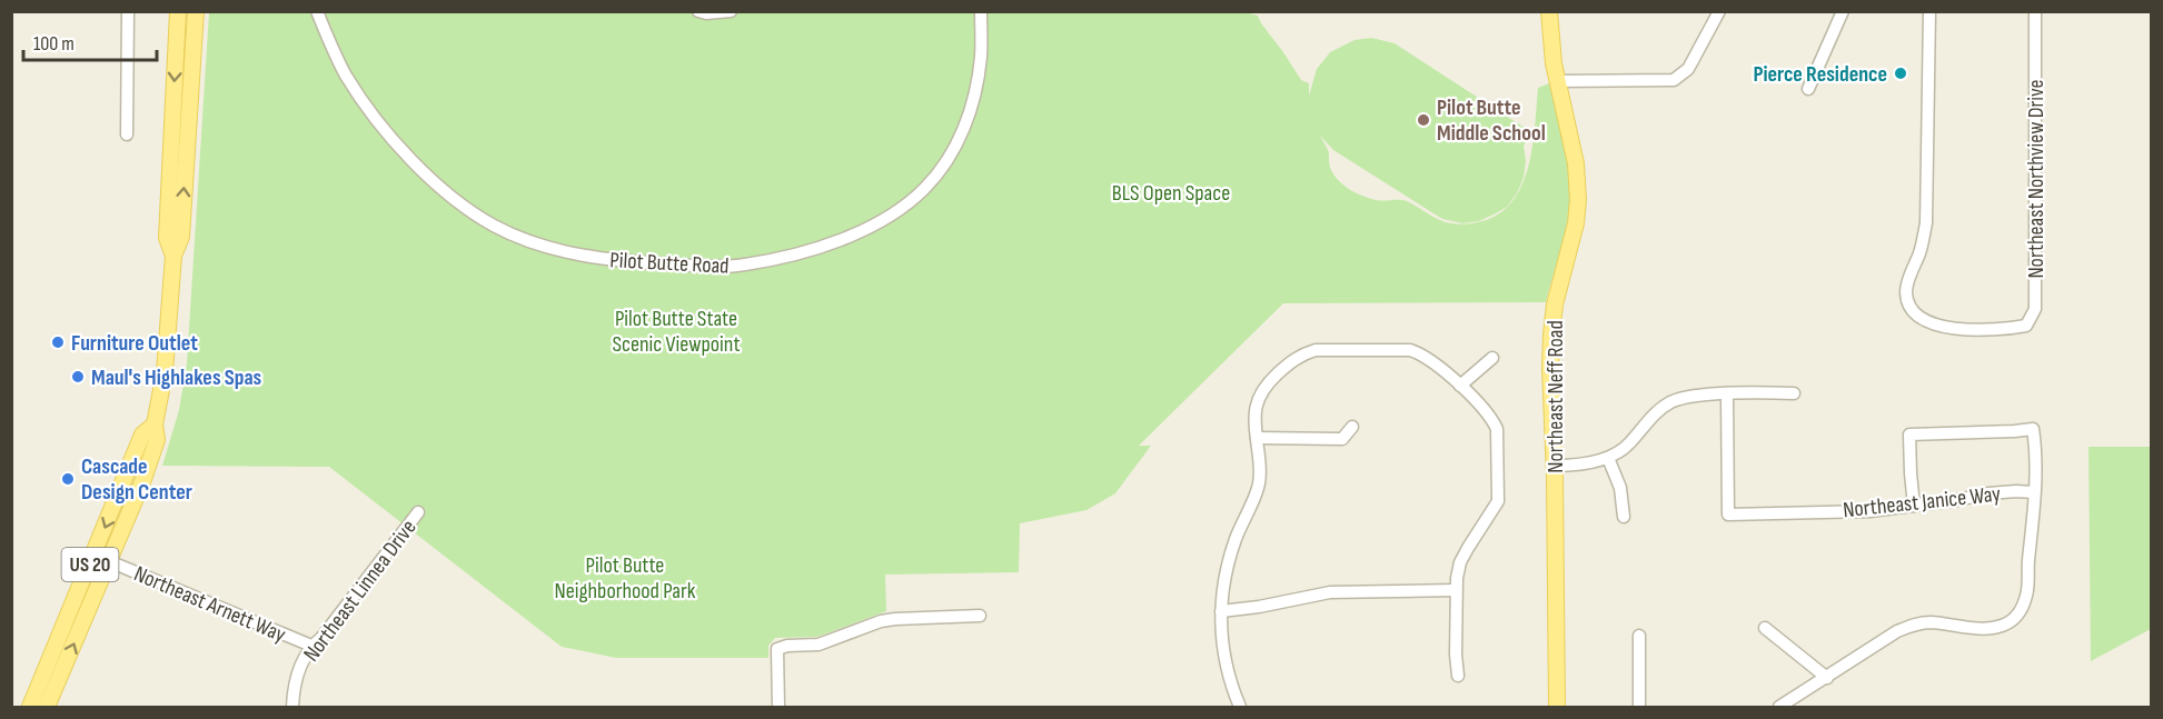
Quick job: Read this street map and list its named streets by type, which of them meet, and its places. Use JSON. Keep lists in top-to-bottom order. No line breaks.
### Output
{"streets":{"main road":["Northeast Neff Road","US 20"],"street":["Northeast Northview Drive","Pilot Butte Road","Northeast Janice Way","Northeast Linnea Drive","Northeast Arnett Way"]},"crossings":[["US 20","Northeast Arnett Way"],["Northeast Linnea Drive","Northeast Arnett Way"]],"parks":["BLS Open Space","Pilot Butte State Scenic Viewpoint","Pilot Butte Neighborhood Park"],"places":["Pierce Residence","Pilot Butte Middle School","Furniture Outlet","Maul's Highlakes Spas","Cascade Design Center"],"scale_bar":"100 m"}
